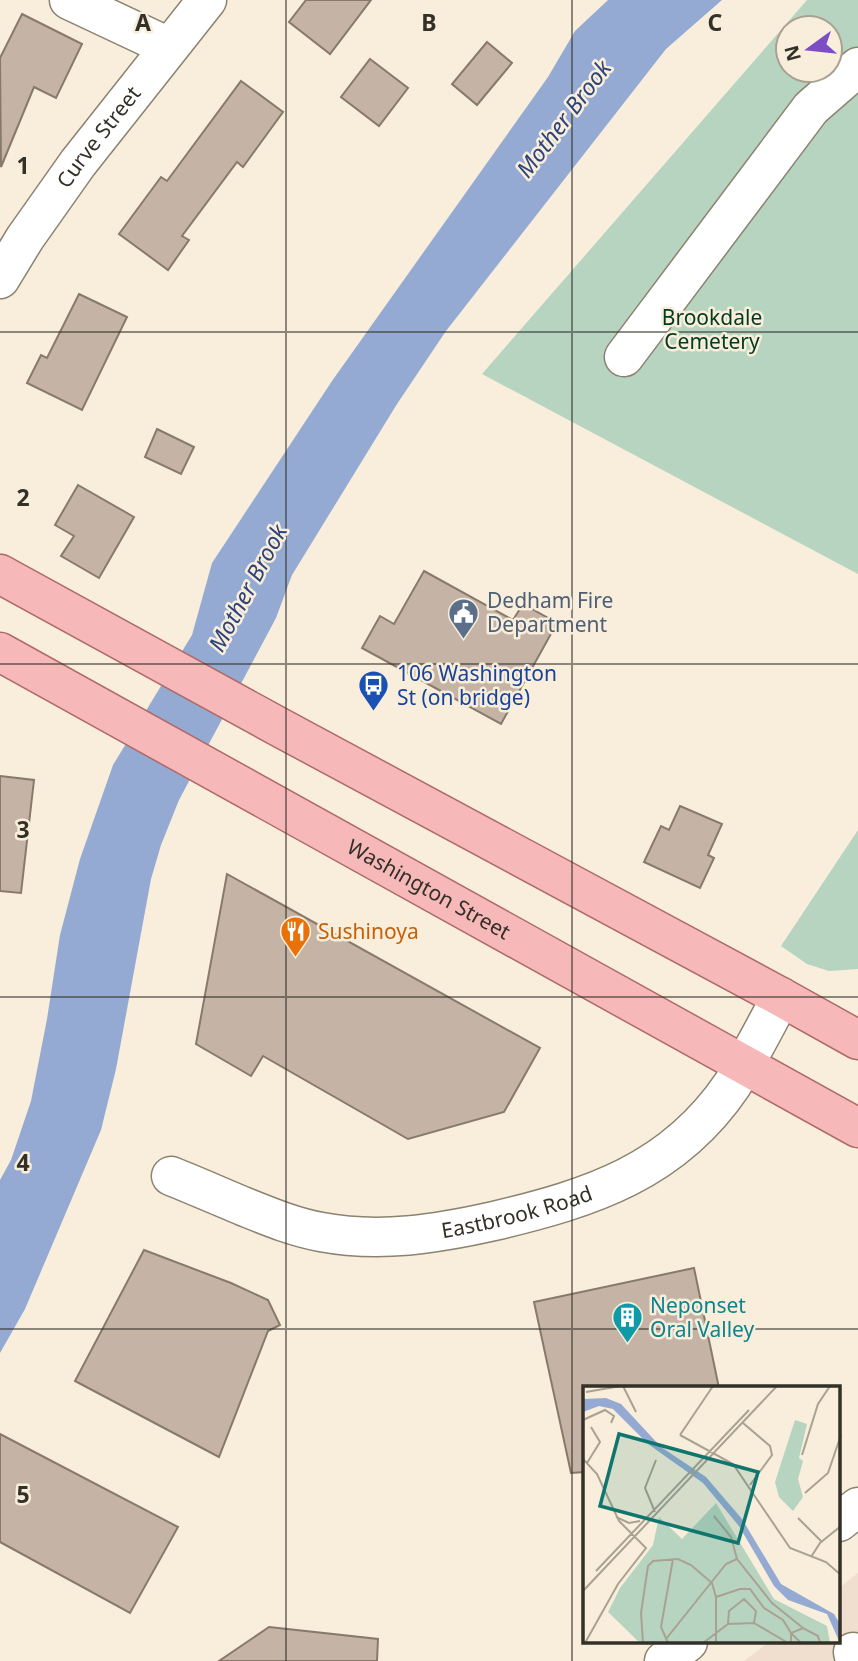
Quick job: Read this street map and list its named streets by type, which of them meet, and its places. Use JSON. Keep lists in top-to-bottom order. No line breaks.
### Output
{"streets":{"main road":["Washington Street"],"street":["Curve Street","Eastbrook Road"]},"crossings":[["Washington Street","Eastbrook Road"]],"water":["Mother Brook"],"parks":["Brookdale Cemetery"],"places":{"public building":["Dedham Fire Department"],"bus stop":["106 Washington St (on bridge)"],"restaurant":["Sushinoya"],"building":["Neponset Oral Valley"]},"north":"left","grid":{"columns":["A","B","C"],"rows":["1","2","3","4","5"]}}
